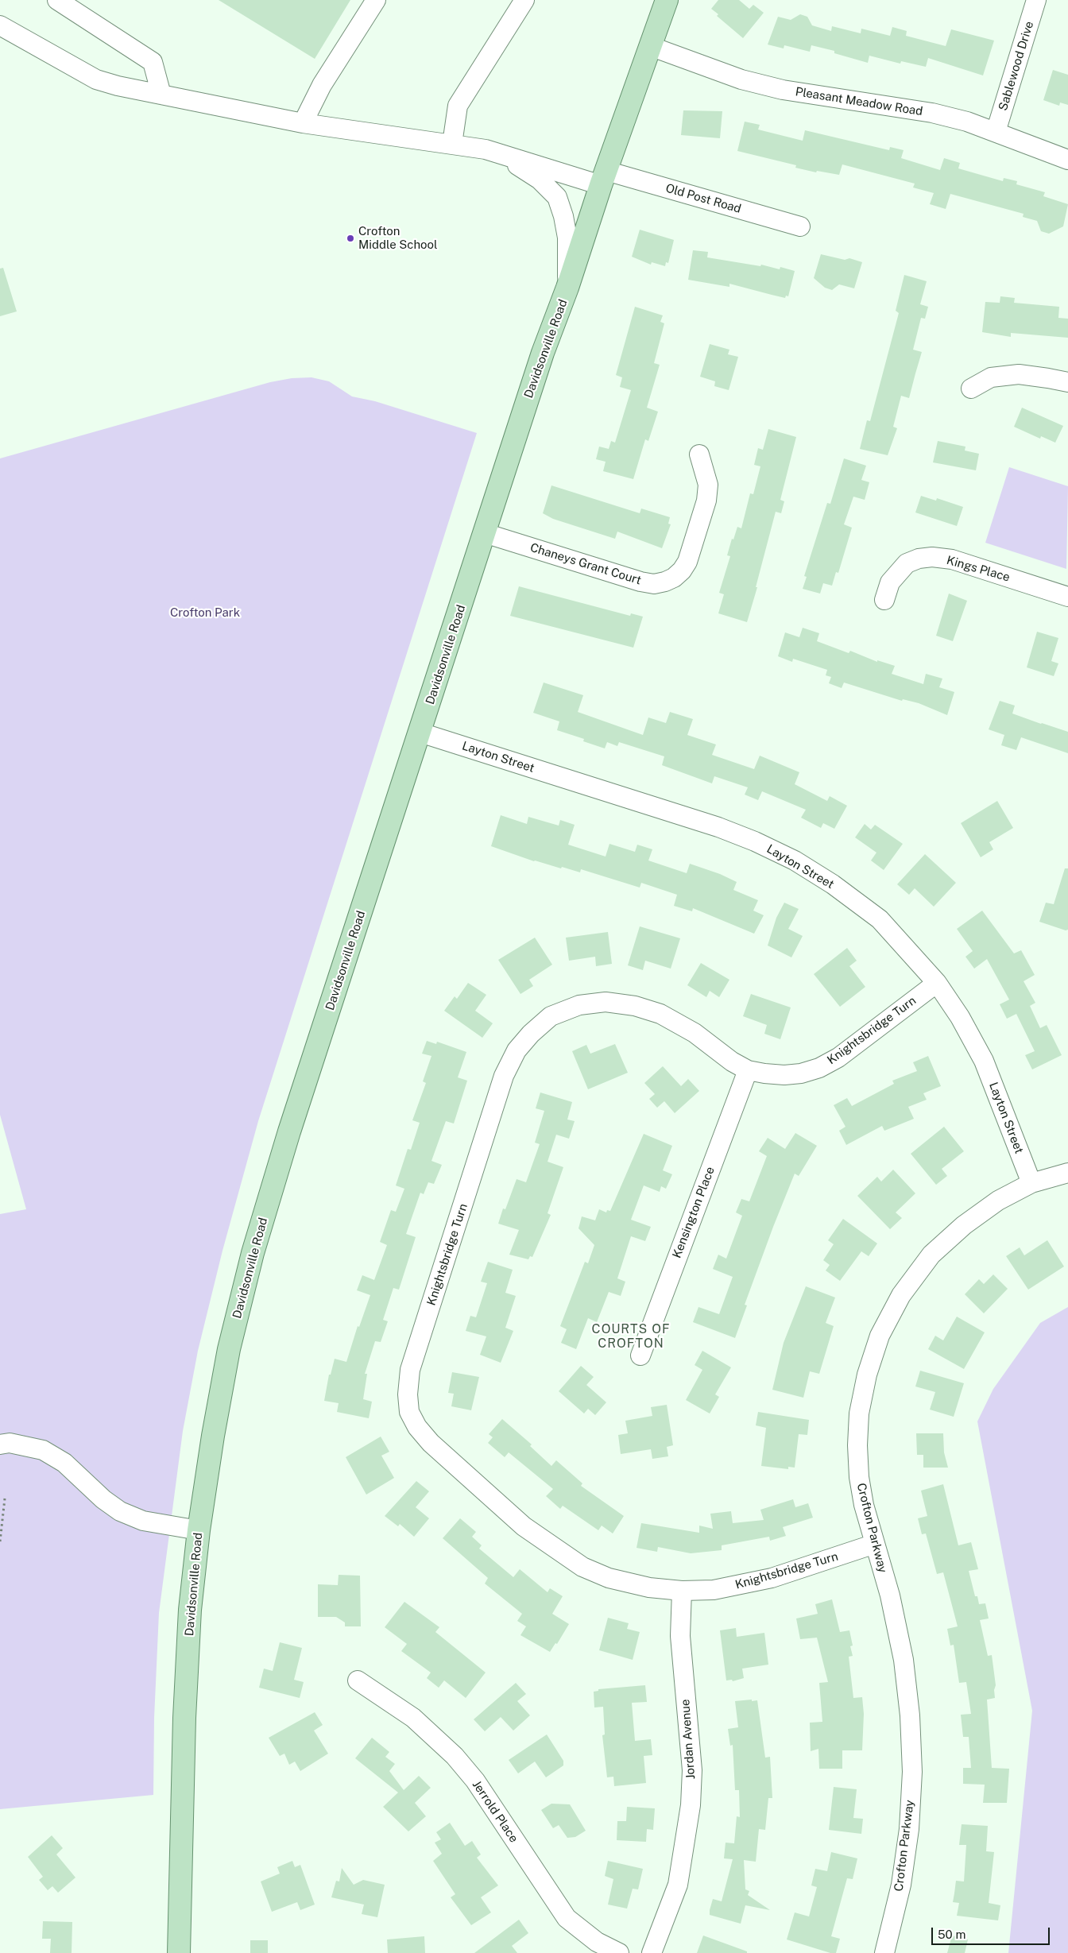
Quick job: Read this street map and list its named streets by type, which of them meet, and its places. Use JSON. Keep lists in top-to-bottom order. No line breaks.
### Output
{"streets":{"main road":["Davidsonville Road"],"street":["Sablewood Drive","Pleasant Meadow Road","Old Post Road","Chaneys Grant Court","Kings Place","Layton Street","Knightsbridge Turn","Kensington Place","Crofton Parkway","Jordan Avenue","Jerrold Place"]},"crossings":[["Sablewood Drive","Pleasant Meadow Road"],["Pleasant Meadow Road","Davidsonville Road"],["Old Post Road","Davidsonville Road"],["Davidsonville Road","Chaneys Grant Court"],["Davidsonville Road","Layton Street"],["Layton Street","Knightsbridge Turn"],["Layton Street","Crofton Parkway"],["Knightsbridge Turn","Kensington Place"],["Knightsbridge Turn","Crofton Parkway"],["Knightsbridge Turn","Jordan Avenue"]],"districts":["COURTS OF CROFTON"],"parks":["Crofton Park"],"places":["Crofton Middle School"],"scale_bar":"50 m"}
